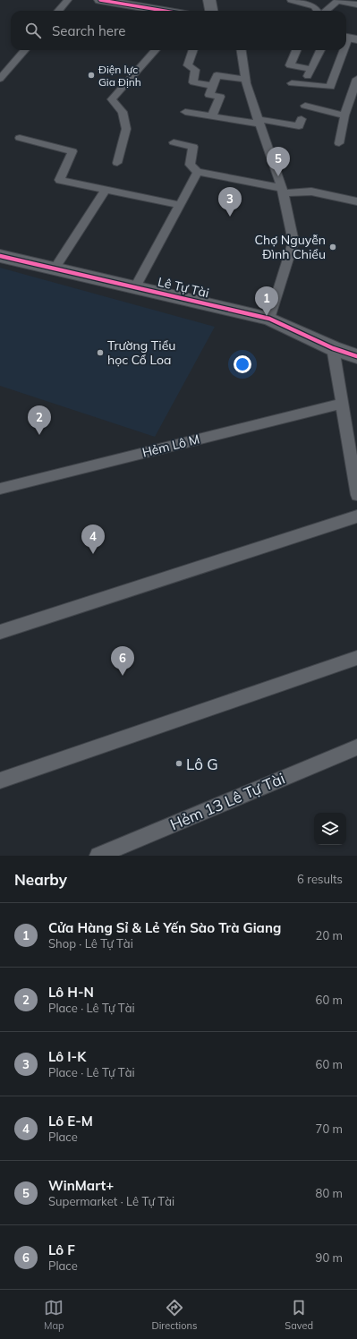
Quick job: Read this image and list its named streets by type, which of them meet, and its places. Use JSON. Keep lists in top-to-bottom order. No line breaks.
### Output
{"streets":{"street":["Lê Tự Tài"],"lane":["Hẻm Lô M","Hẻm 13 Lê Tự Tài"]},"places":["Điện lực Gia Định","Chợ Nguyễn Đình Chiểu","Trường Tiểu học Cổ Loa","Lô G"],"page":{"search":"Search here","pins":["5","3","1","2","4","6"],"heading":["Nearby","6 results"],"list":[{"mark":"1","name":"Cửa Hàng Sỉ & Lẻ Yến Sào Trà Giang","note":"Shop · Lê Tự Tài","value":"20 m"},{"mark":"2","name":"Lô H-N","note":"Place · Lê Tự Tài","value":"60 m"},{"mark":"3","name":"Lô I-K","note":"Place · Lê Tự Tài","value":"60 m"},{"mark":"4","name":"Lô E-M","note":"Place","value":"70 m"},{"mark":"5","name":"WinMart+","note":"Supermarket · Lê Tự Tài","value":"80 m"},{"mark":"6","name":"Lô F","note":"Place","value":"90 m"}],"nav":["Map","Directions","Saved"]}}
